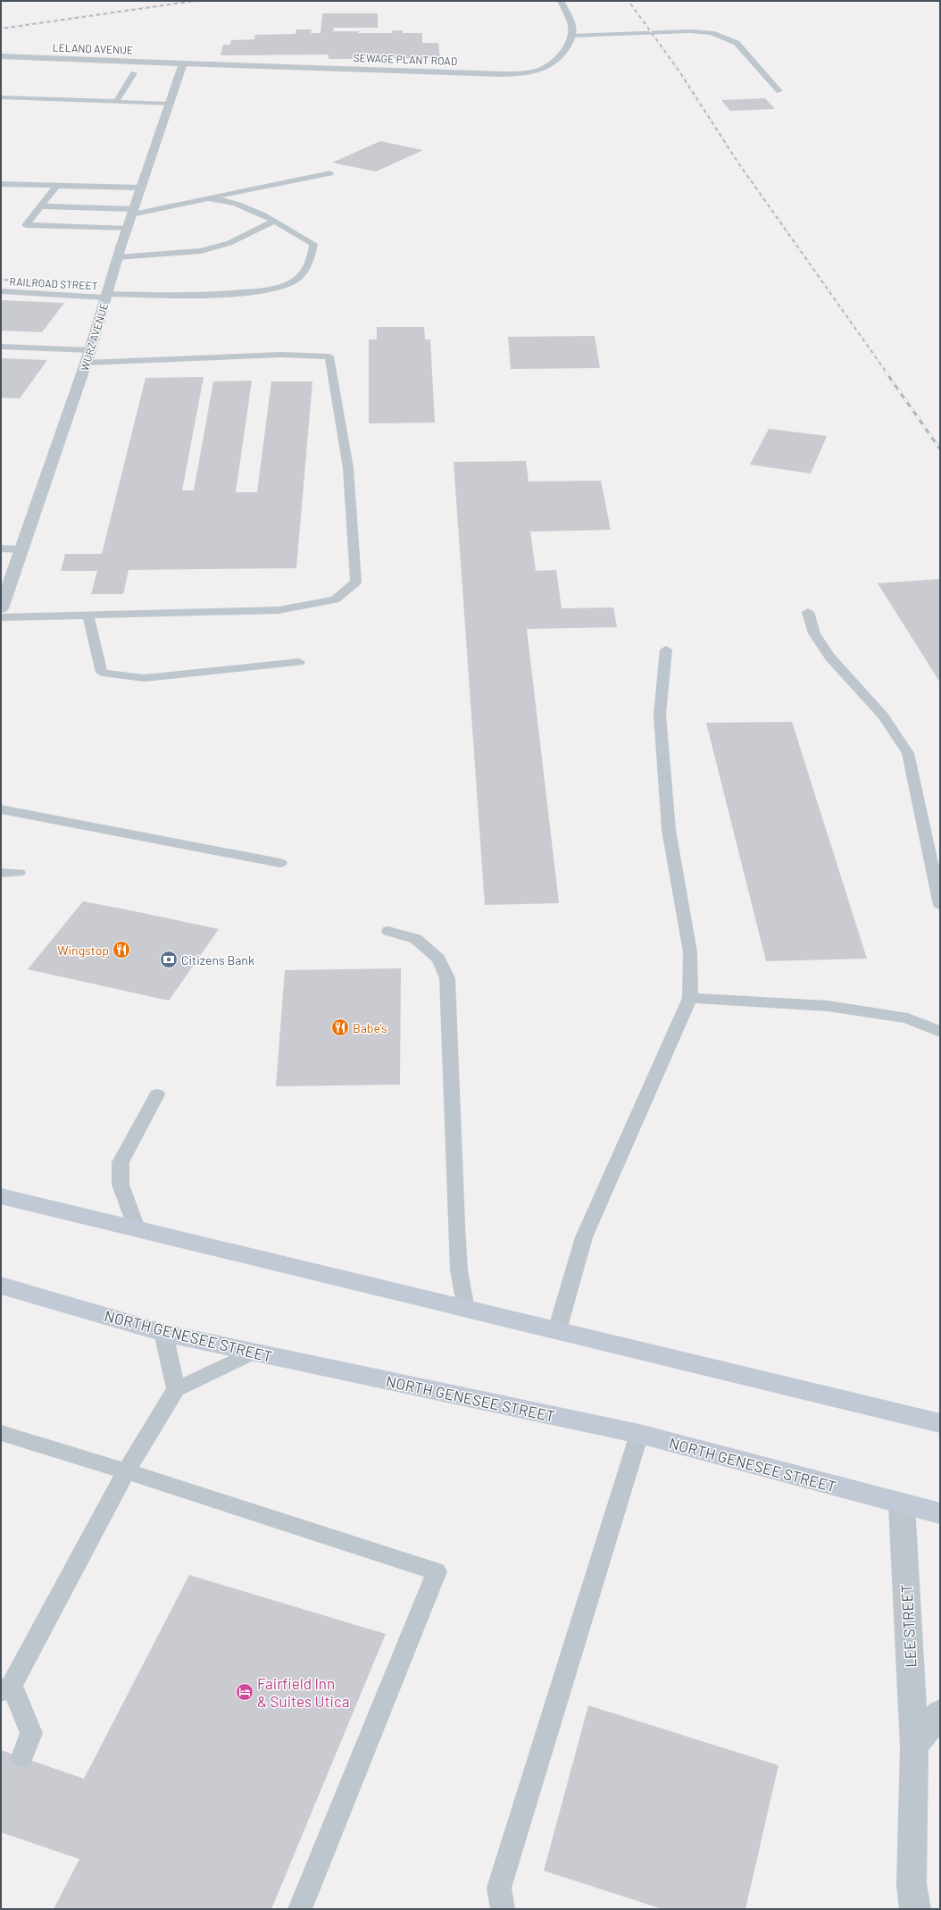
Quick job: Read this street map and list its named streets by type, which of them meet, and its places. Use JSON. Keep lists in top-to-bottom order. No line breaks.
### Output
{"streets":{"main road":["NORTH GENESEE STREET"],"street":["LELAND AVENUE","SEWAGE PLANT ROAD","WURZ AVENUE","LEE STREET"],"lane":["RAILROAD STREET"]},"crossings":[["LELAND AVENUE","SEWAGE PLANT ROAD"],["LELAND AVENUE","WURZ AVENUE"],["SEWAGE PLANT ROAD","WURZ AVENUE"],["RAILROAD STREET","WURZ AVENUE"],["NORTH GENESEE STREET","LEE STREET"]],"places":{"restaurant":["Wingstop","Babe's"],"bank":["Citizens Bank"],"hotel":["Fairfield Inn & Suites Utica"]}}
